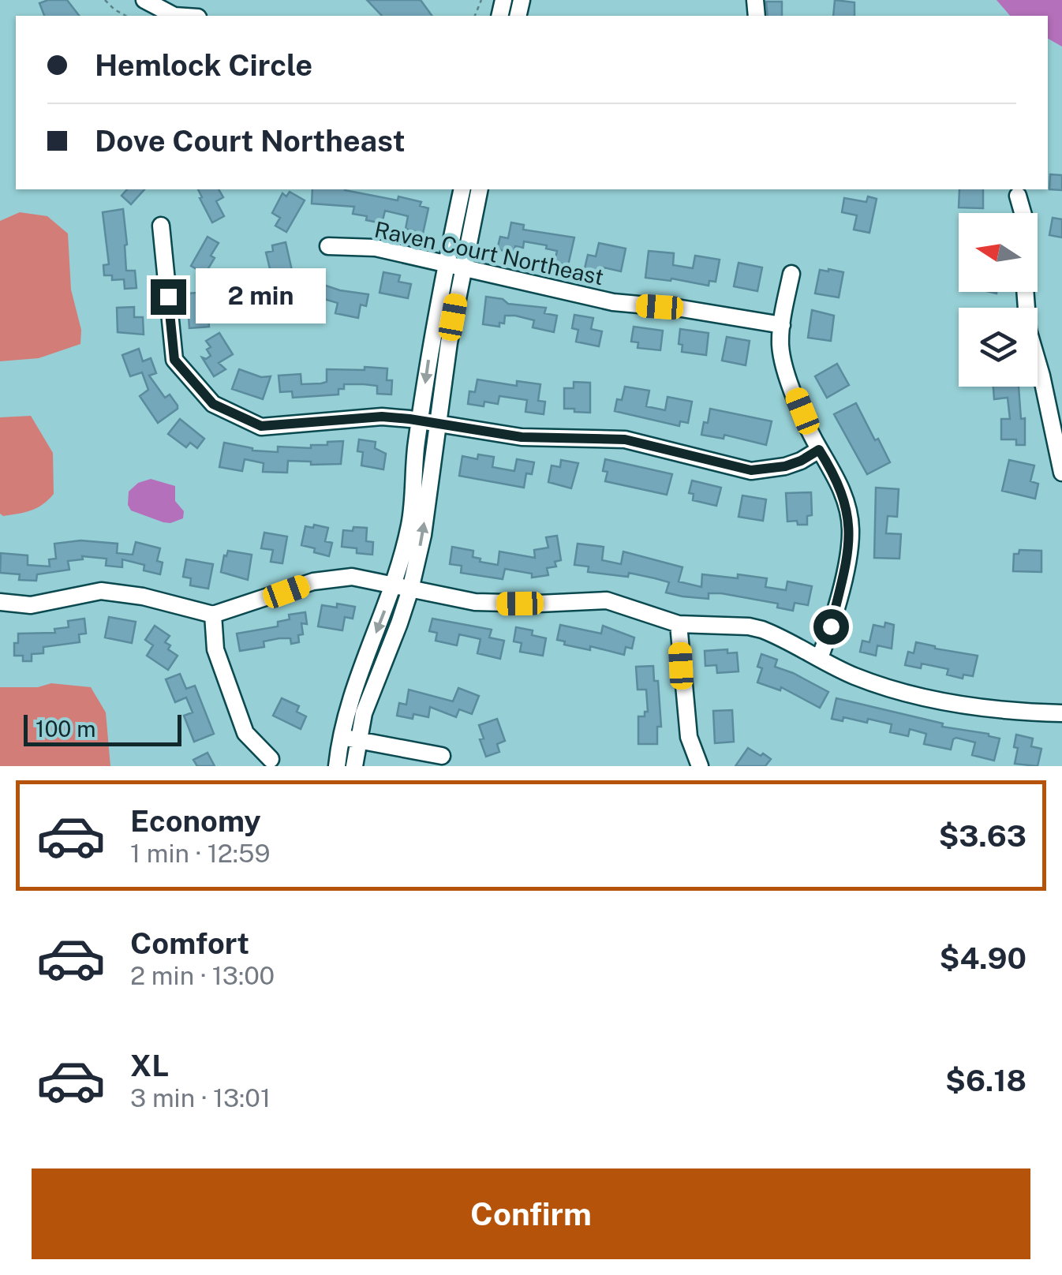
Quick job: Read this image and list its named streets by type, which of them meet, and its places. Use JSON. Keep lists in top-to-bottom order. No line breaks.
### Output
{"streets":{"street":["Raven Court Northeast"]},"scale_bar":"100 m","north":"left","page":{"banner":["Hemlock Circle","Dove Court Northeast"],"bubble":"2 min","scale":"100 m","list":[{"name":"Economy","note":"1 min · 12:59","value":"$3.63"},{"name":"Comfort","note":"2 min · 13:00","value":"$4.90"},{"name":"XL","note":"3 min · 13:01","value":"$6.18"}],"buttons":"Confirm"}}
